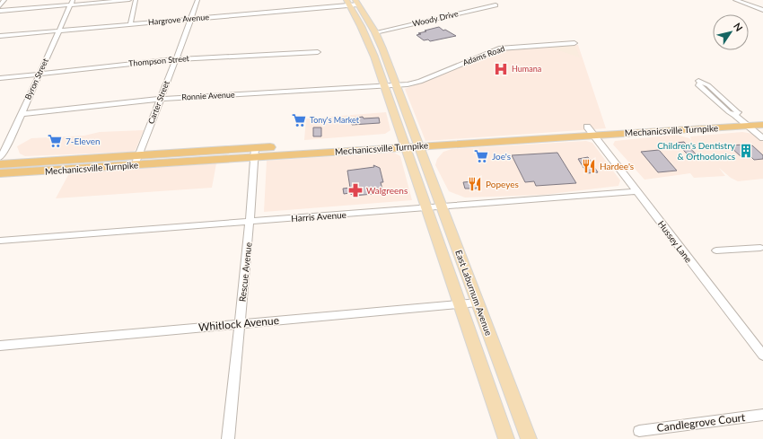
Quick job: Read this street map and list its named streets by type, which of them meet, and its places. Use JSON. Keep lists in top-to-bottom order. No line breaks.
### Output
{"streets":{"highway":["Mechanicsville Turnpike"],"main road":["East Laburnum Avenue"],"street":["Woody Drive","Hargrove Avenue","Adams Road","Thompson Street","Byron Street","Ronnie Avenue","Carter Street","Harris Avenue","Hussey Lane","Rescue Avenue","Whitlock Avenue","Candlegrove Court"]},"crossings":[["Woody Drive","East Laburnum Avenue"],["Hargrove Avenue","Byron Street"],["Hargrove Avenue","Carter Street"],["Hargrove Avenue","East Laburnum Avenue"],["Adams Road","Ronnie Avenue"],["Adams Road","East Laburnum Avenue"],["Thompson Street","Byron Street"],["Thompson Street","Carter Street"],["Byron Street","Ronnie Avenue"],["Ronnie Avenue","Carter Street"],["Ronnie Avenue","East Laburnum Avenue"],["Carter Street","Mechanicsville Turnpike"],["Mechanicsville Turnpike","Hussey Lane"],["Mechanicsville Turnpike","Rescue Avenue"],["Mechanicsville Turnpike","East Laburnum Avenue"],["Harris Avenue","Hussey Lane"],["Harris Avenue","Rescue Avenue"],["Harris Avenue","East Laburnum Avenue"],["Rescue Avenue","Whitlock Avenue"],["East Laburnum Avenue","Whitlock Avenue"]],"places":{"hospital":["Humana"],"supermarket":["Tony's Market","7-Eleven","Joe's"],"building":["Children's Dentistry & Orthodonics"],"restaurant":["Hardee's","Popeyes"],"pharmacy":["Walgreens"]},"north":"top right"}
